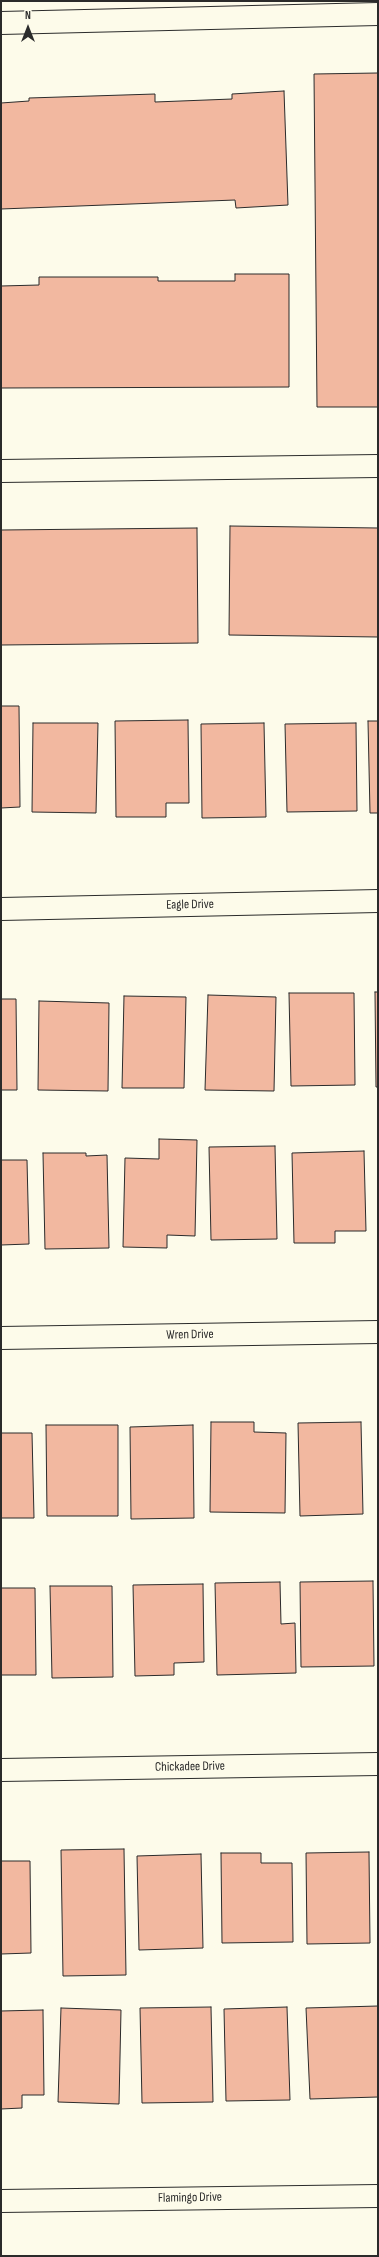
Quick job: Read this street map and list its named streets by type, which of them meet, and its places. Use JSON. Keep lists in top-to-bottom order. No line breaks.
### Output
{"streets":{"street":["Eagle Drive","Wren Drive","Chickadee Drive","Flamingo Drive"]},"north":"top"}
